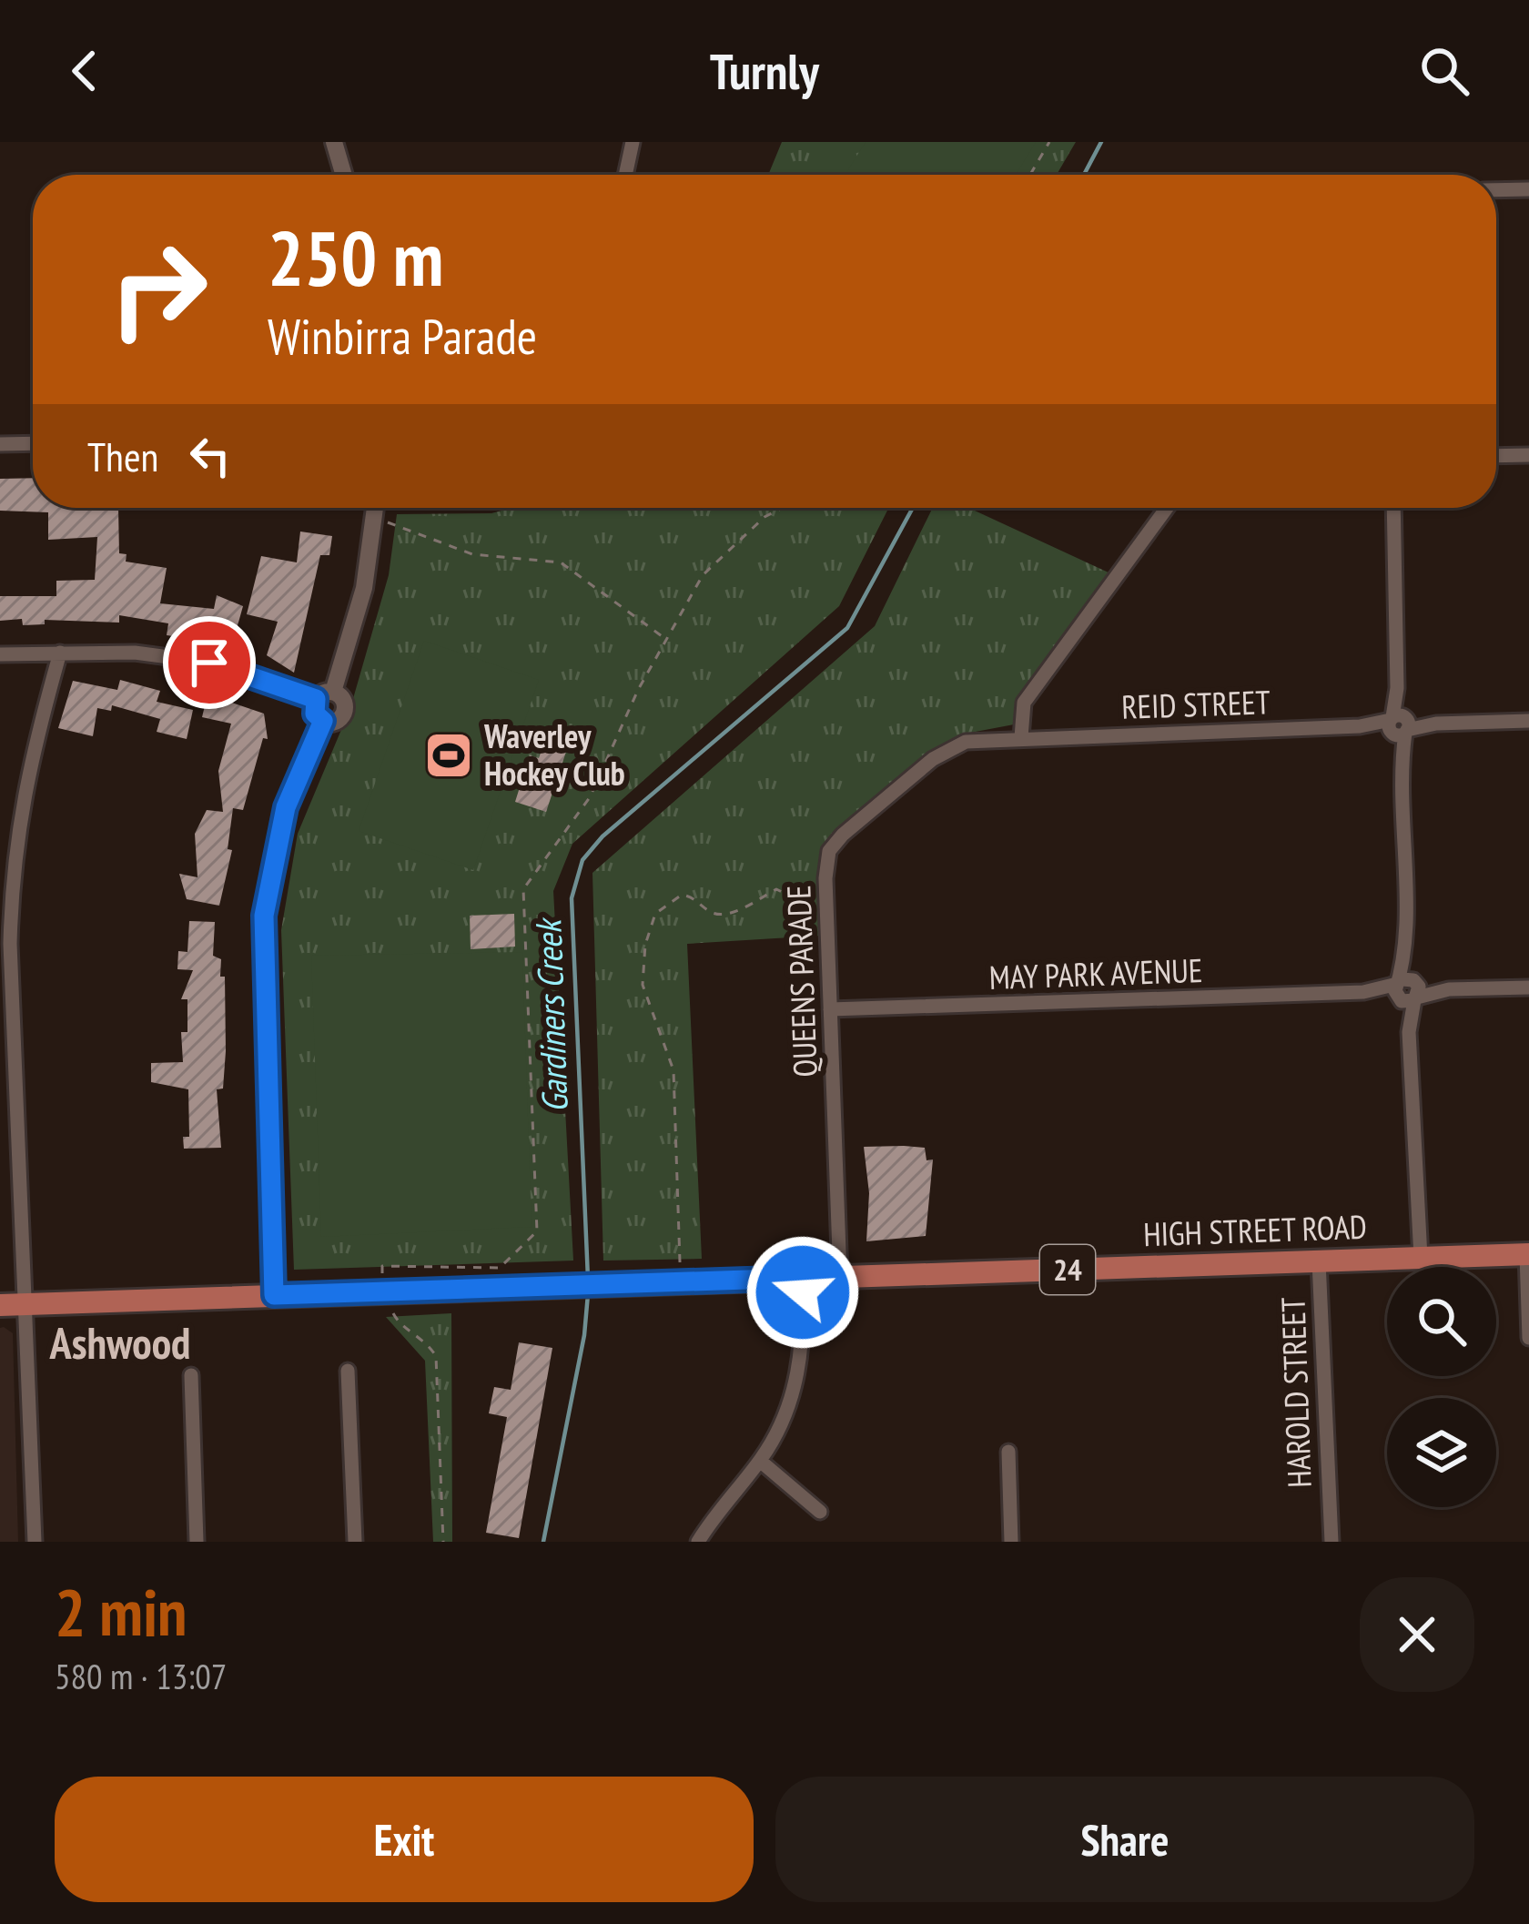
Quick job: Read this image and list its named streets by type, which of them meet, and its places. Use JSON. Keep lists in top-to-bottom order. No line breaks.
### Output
{"streets":{"main road":["HIGH STREET ROAD","24"],"street":["REID STREET","MAY PARK AVENUE","QUEENS PARADE","HAROLD STREET"]},"crossings":[["REID STREET","QUEENS PARADE"],["MAY PARK AVENUE","QUEENS PARADE"],["QUEENS PARADE","HIGH STREET ROAD"],["HIGH STREET ROAD","HAROLD STREET"]],"districts":["Ashwood"],"water":["Gardiners Creek"],"places":{"sports":["Waverley Hockey Club"]},"page":{"header":"Turnly","turn":["250 m","Winbirra Parade"],"then":"Then","heading":["2 min","580 m · 13:07"],"buttons":["Exit","Share"]}}
